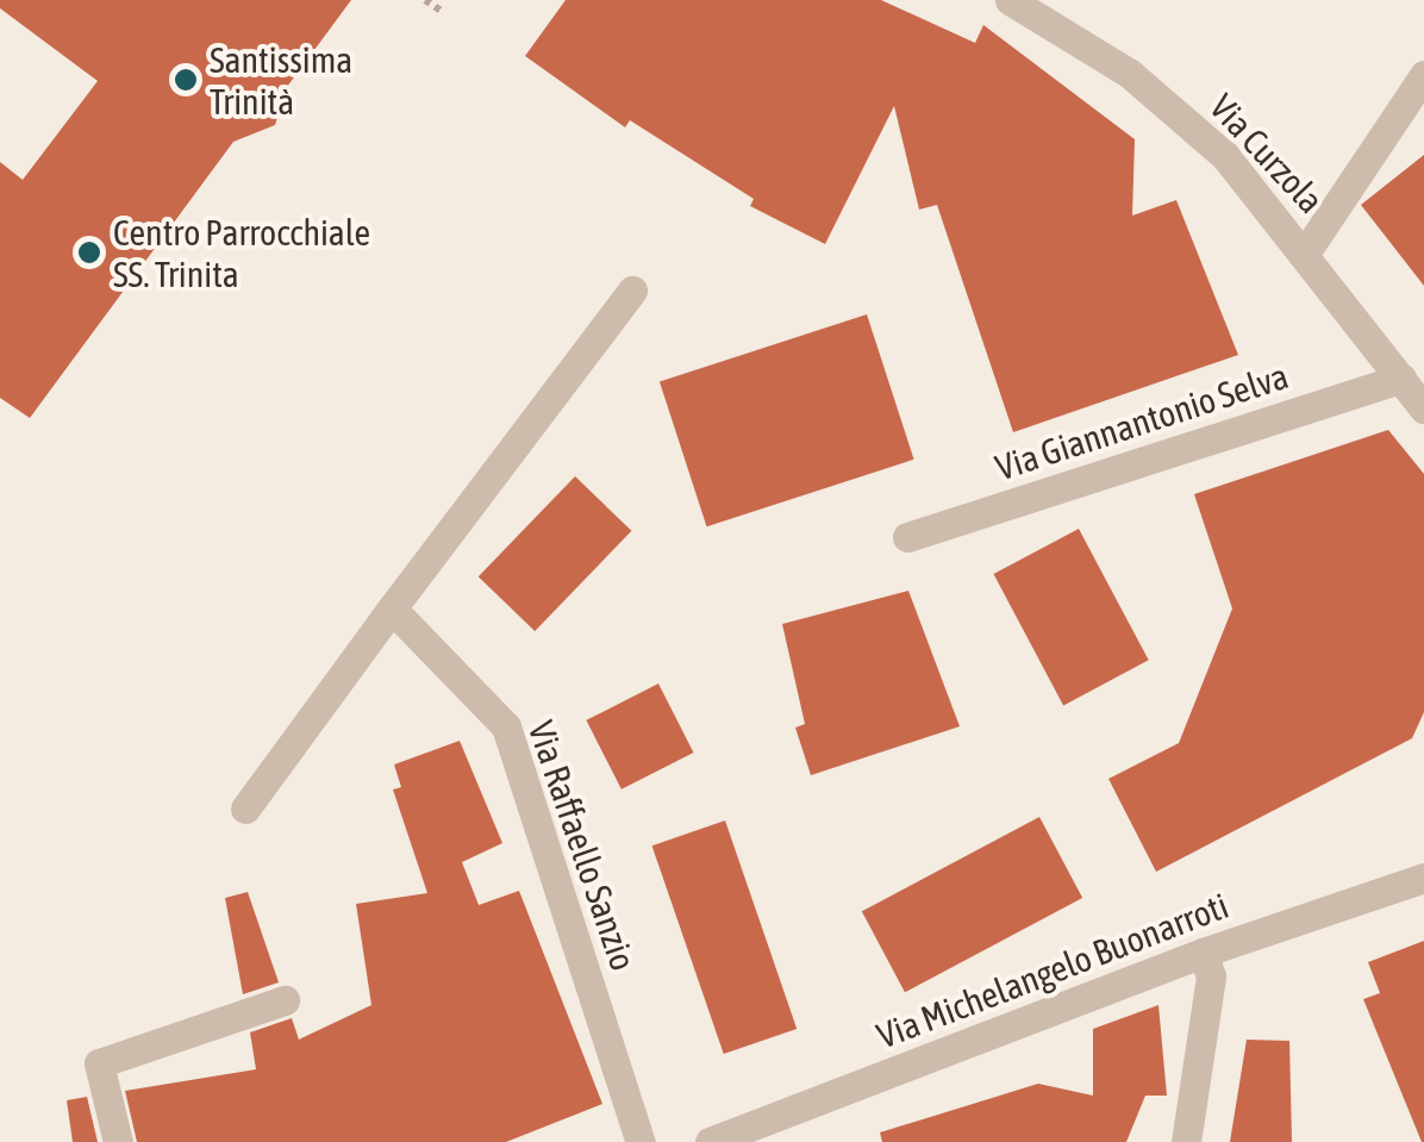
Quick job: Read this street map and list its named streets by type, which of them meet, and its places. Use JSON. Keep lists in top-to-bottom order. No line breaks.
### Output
{"streets":{"street":["Via Curzola","Via Giannantonio Selva","Via Raffaello Sanzio","Via Michelangelo Buonarroti"]},"crossings":[["Via Curzola","Via Giannantonio Selva"]],"places":["Santissima Trinità","Centro Parrocchiale SS. Trinita"]}
